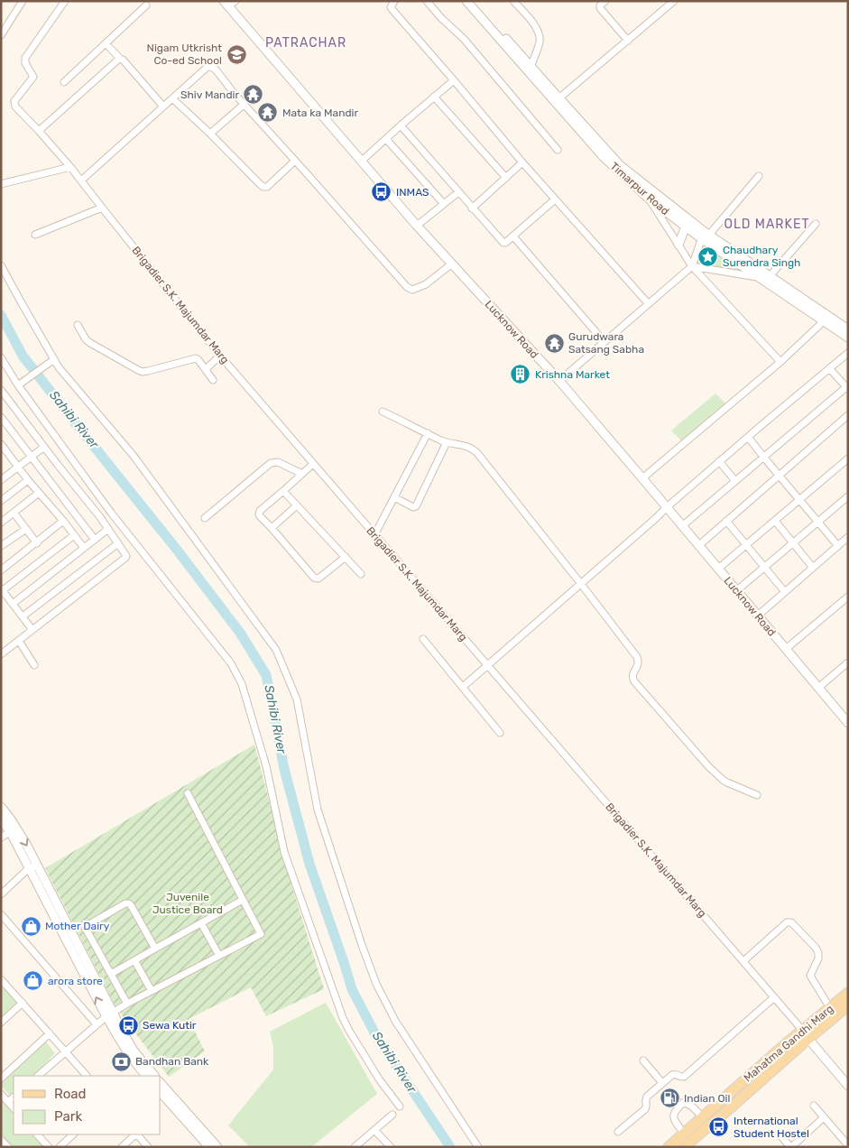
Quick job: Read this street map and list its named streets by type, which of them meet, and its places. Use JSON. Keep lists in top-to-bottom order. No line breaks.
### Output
{"streets":{"main road":["Mahatma Gandhi Marg"],"street":["Timarpur Road","Brigadier S.K. Majumdar Marg","Lucknow Road"]},"crossings":[["Brigadier S.K. Majumdar Marg","Mahatma Gandhi Marg"]],"districts":["PATRACHAR","OLD MARKET"],"water":["Sahibi River"],"parks":["Juvenile Justice Board"],"places":{"school or university":["Nigam Utkrisht Co-ed School"],"temple":["Shiv Mandir","Mata ka Mandir","Gurudwara Satsang Sabha"],"bus stop":["INMAS","Sewa Kutir","International Student Hostel"],"place":["Chaudhary Surendra Singh"],"building":["Krishna Market"],"shop":["Mother Dairy","arora store"],"bank":["Bandhan Bank"],"fuel station":["Indian Oil"]},"legend":["Road","Park"]}
